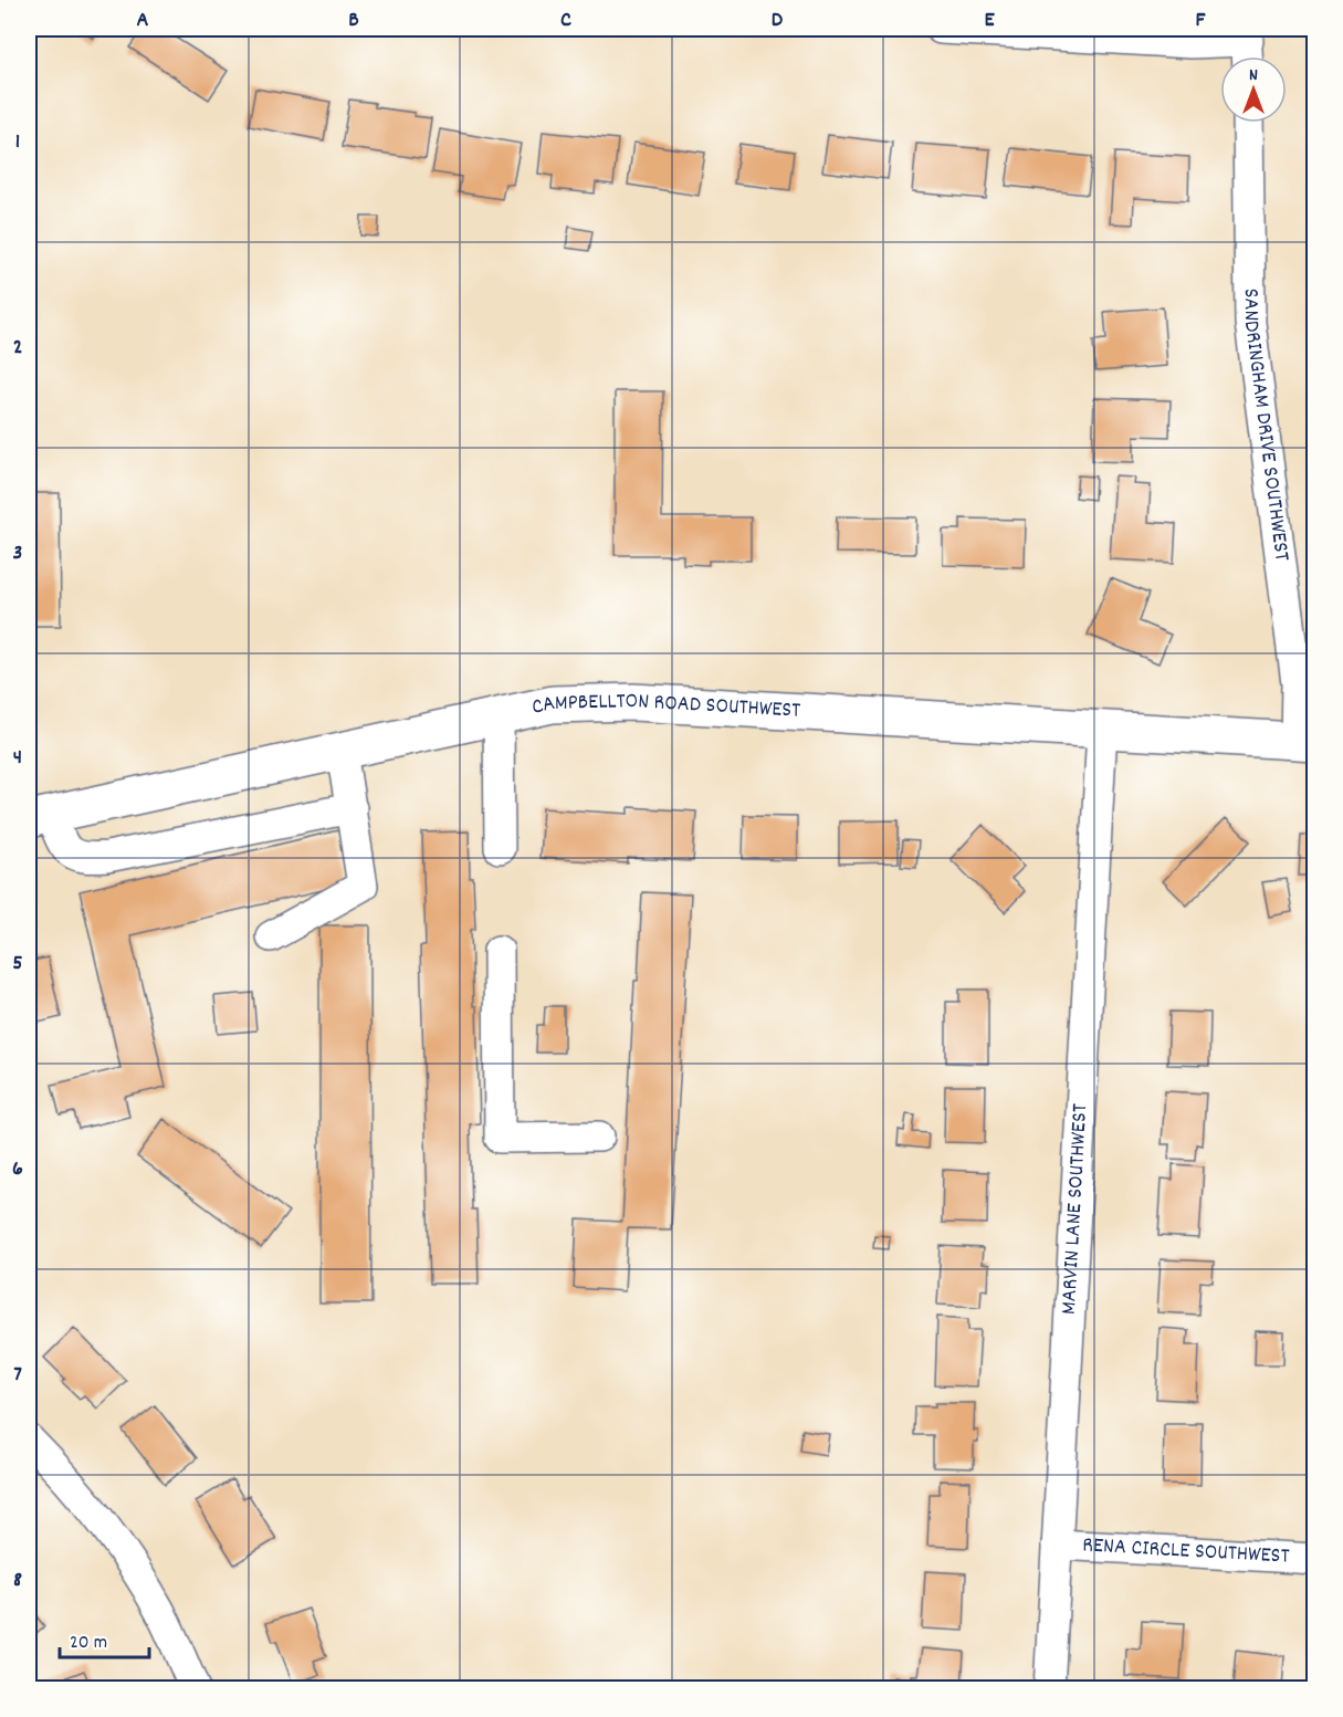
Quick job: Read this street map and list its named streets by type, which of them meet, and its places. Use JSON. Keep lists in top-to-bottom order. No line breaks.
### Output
{"streets":{"main road":["CAMPBELLTON ROAD SOUTHWEST"],"street":["SANDRINGHAM DRIVE SOUTHWEST","MARVIN LANE SOUTHWEST","RENA CIRCLE SOUTHWEST"]},"crossings":[["SANDRINGHAM DRIVE SOUTHWEST","CAMPBELLTON ROAD SOUTHWEST"],["CAMPBELLTON ROAD SOUTHWEST","MARVIN LANE SOUTHWEST"],["MARVIN LANE SOUTHWEST","RENA CIRCLE SOUTHWEST"]],"scale_bar":"20 m","north":"top","grid":{"columns":["A","B","C","D","E","F"],"rows":["1","2","3","4","5","6","7","8"]}}
